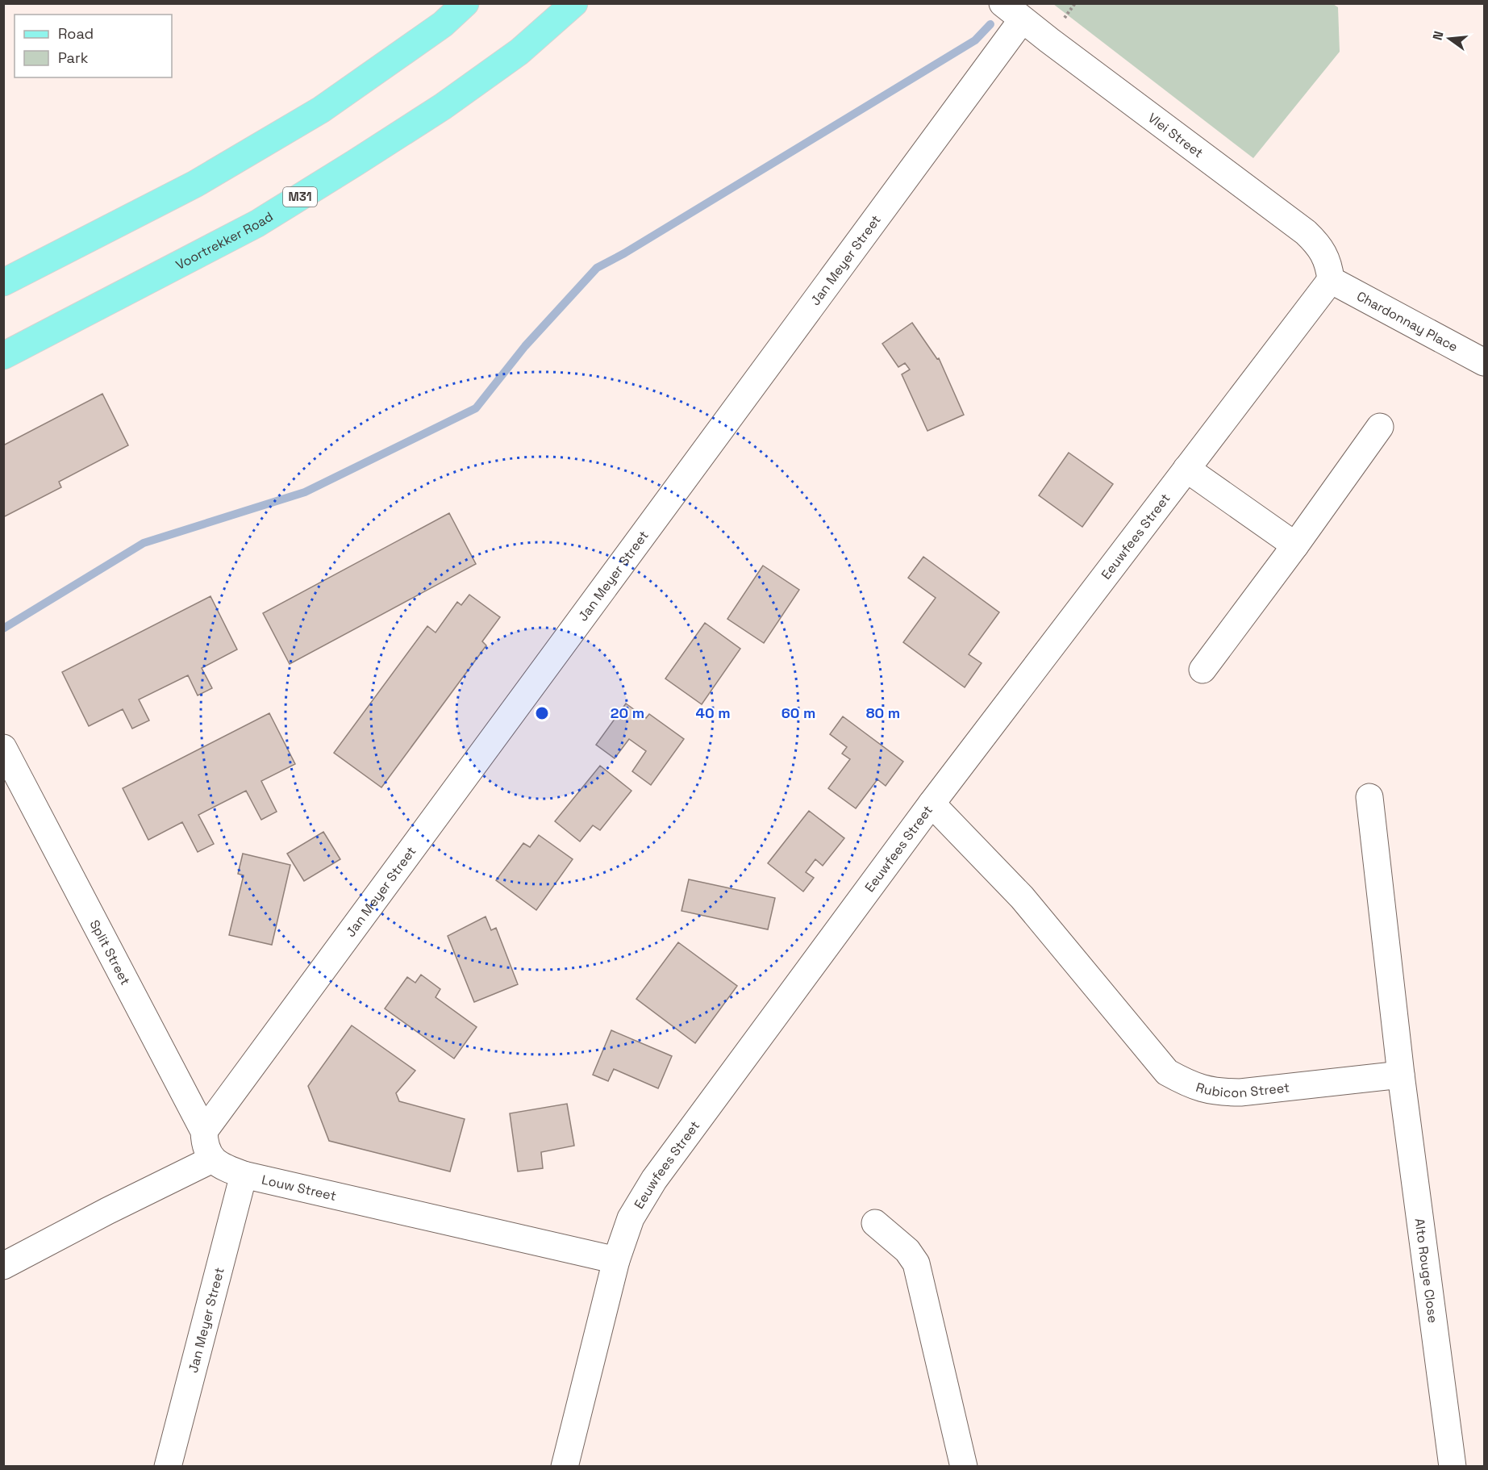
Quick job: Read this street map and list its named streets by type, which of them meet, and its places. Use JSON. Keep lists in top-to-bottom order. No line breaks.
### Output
{"streets":{"main road":["M31","Voortrekker Road"],"street":["Vlei Street","Jan Meyer Street","Chardonnay Place","Eeuwfees Street","Split Street","Rubicon Street","Louw Street","Alto Rouge Close"]},"crossings":[["Vlei Street","Jan Meyer Street"],["Vlei Street","Chardonnay Place"],["Vlei Street","Eeuwfees Street"],["Jan Meyer Street","Split Street"],["Jan Meyer Street","Louw Street"],["Chardonnay Place","Eeuwfees Street"],["Eeuwfees Street","Rubicon Street"],["Eeuwfees Street","Louw Street"],["Split Street","Louw Street"],["Rubicon Street","Alto Rouge Close"]],"legend":["Road","Park"],"north":"left","rings":["20 m","40 m","60 m","80 m"]}
